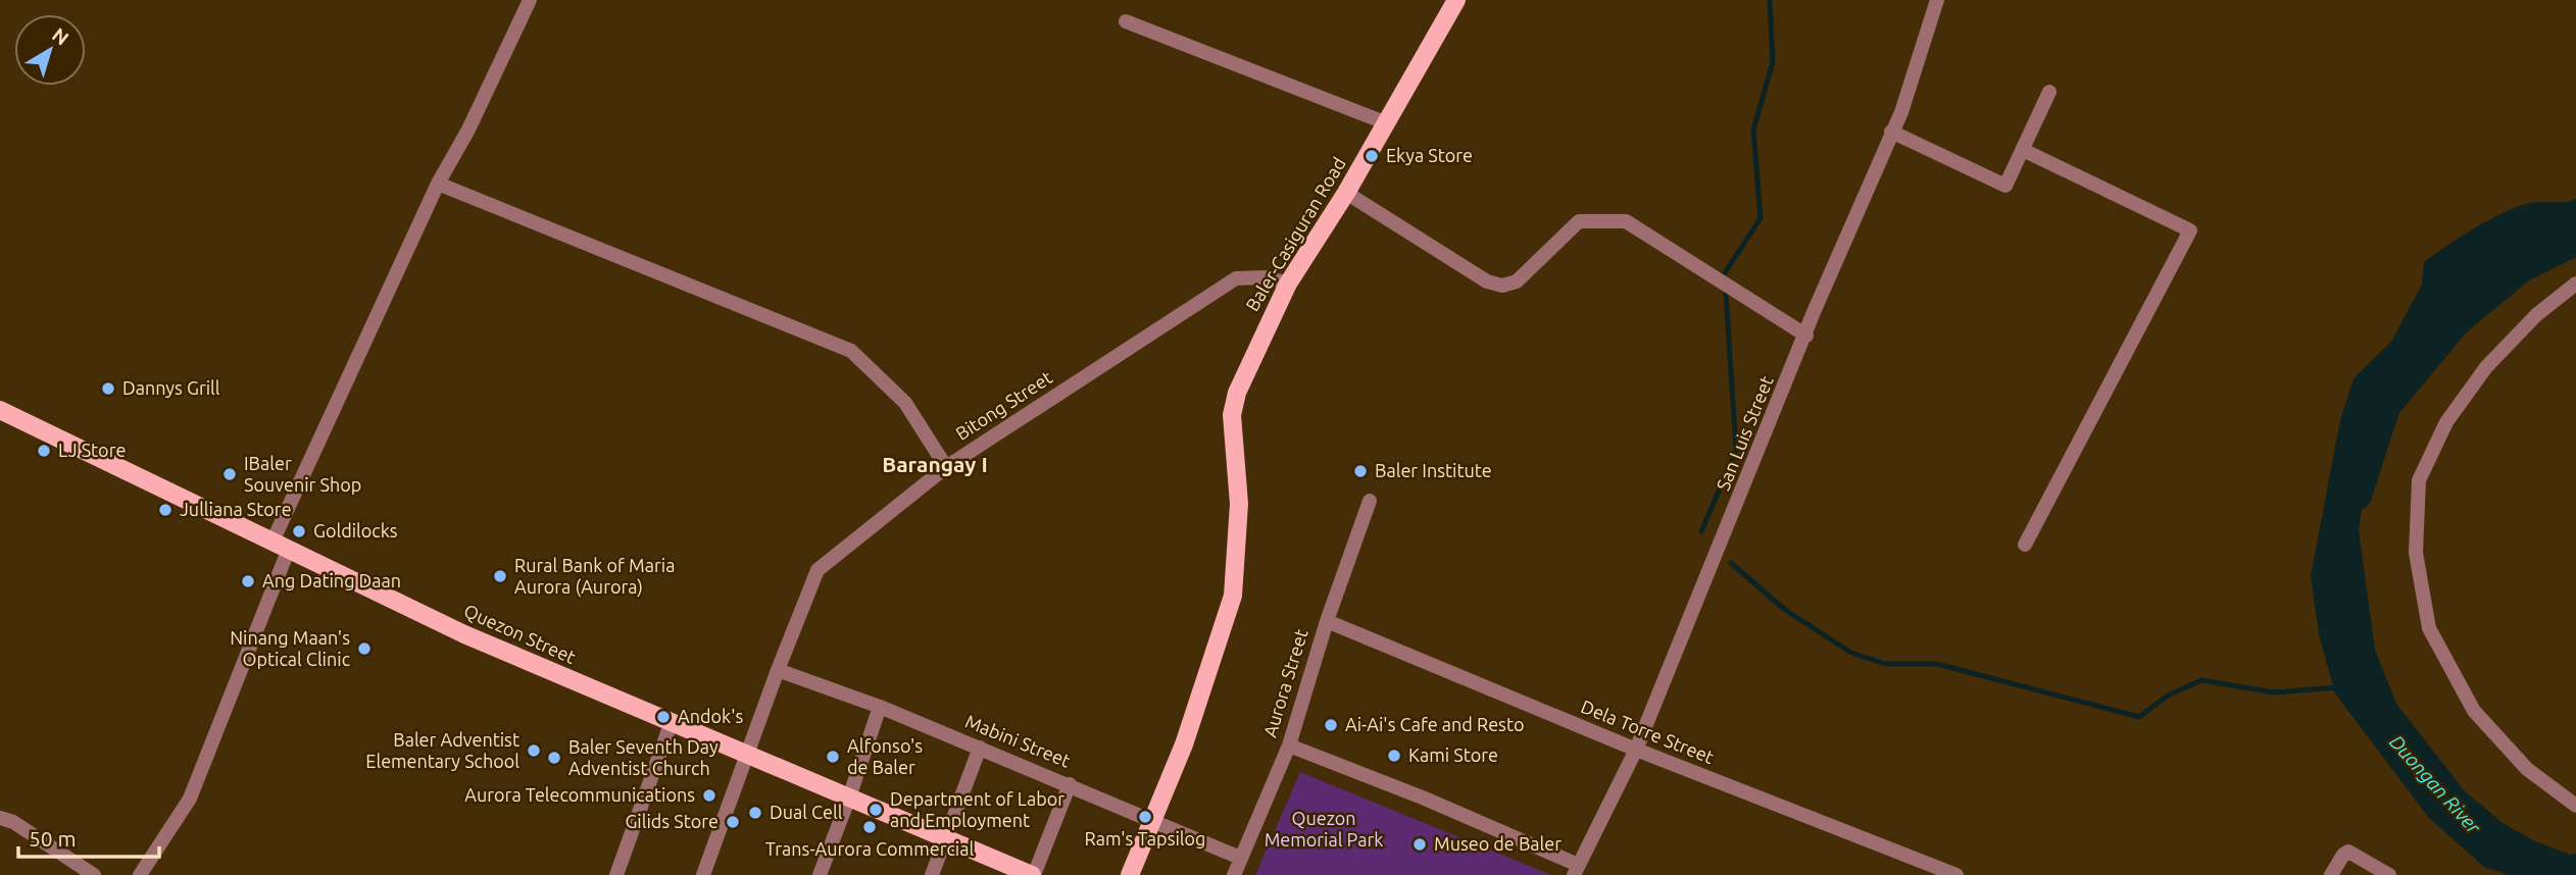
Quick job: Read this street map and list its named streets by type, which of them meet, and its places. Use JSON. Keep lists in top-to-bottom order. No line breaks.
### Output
{"streets":{"main road":["Baler-Casiguran Road","Quezon Street"],"street":["Bitong Street","San Luis Street","Aurora Street","Dela Torre Street","Mabini Street"]},"crossings":[["Baler-Casiguran Road","Bitong Street"],["Baler-Casiguran Road","Mabini Street"],["Bitong Street","Quezon Street"],["Bitong Street","Mabini Street"],["San Luis Street","Dela Torre Street"],["Aurora Street","Dela Torre Street"],["Aurora Street","Mabini Street"]],"districts":["Barangay I"],"water":["Duongan River"],"parks":["Quezon Memorial Park"],"places":["Ekya Store","Dannys Grill","LJ Store","Baler Institute","IBaler Souvenir Shop","Julliana Store","Goldilocks","Rural Bank of Maria Aurora (Aurora)","Ang Dating Daan","Ninang Maan's Optical Clinic","Andok's","Ai-Ai's Cafe and Resto","Baler Adventist Elementary School","Kami Store","Alfonso's de Baler","Baler Seventh Day Adventist Church","Aurora Telecommunications","Department of Labor and Employment","Dual Cell","Ram's Tapsilog","Gilids Store","Trans-Aurora Commercial","Museo de Baler"],"scale_bar":"50 m","north":"top right"}
